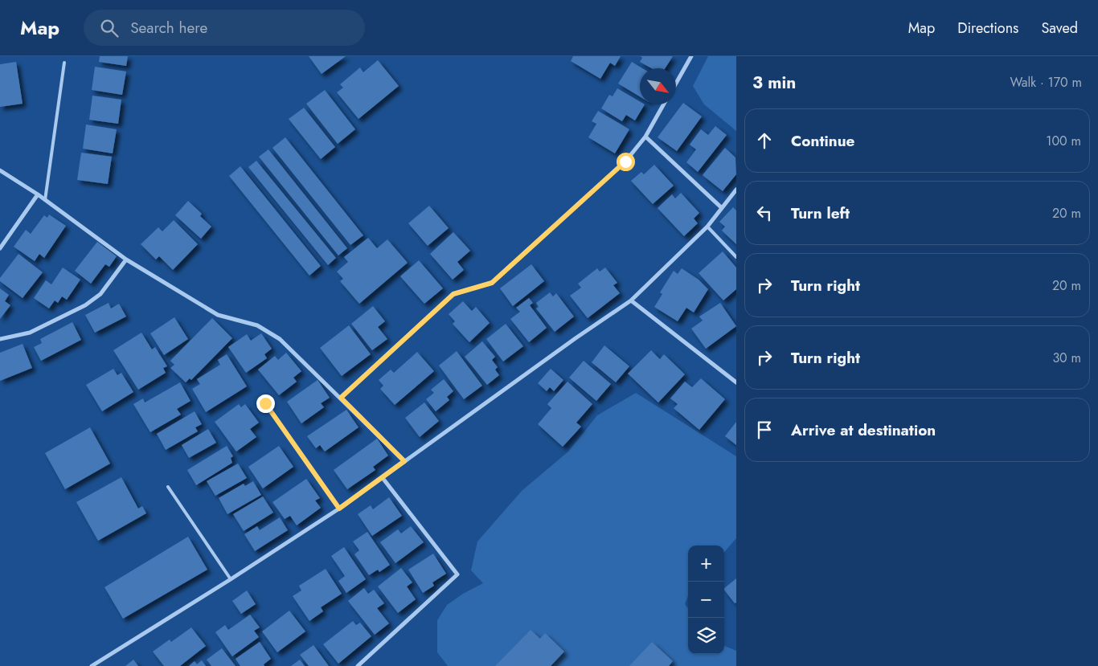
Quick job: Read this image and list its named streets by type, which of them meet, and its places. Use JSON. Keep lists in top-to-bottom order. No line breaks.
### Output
{"north":"bottom right","page":{"header":"Map","search":"Search here","nav":["Map","Directions","Saved"],"heading":["3 min","Walk · 170 m"],"list":[["Continue","100 m"],["Turn left","20 m"],["Turn right","20 m"],["Turn right","30 m"],"Arrive at destination"],"map_buttons":["+","−"]}}
